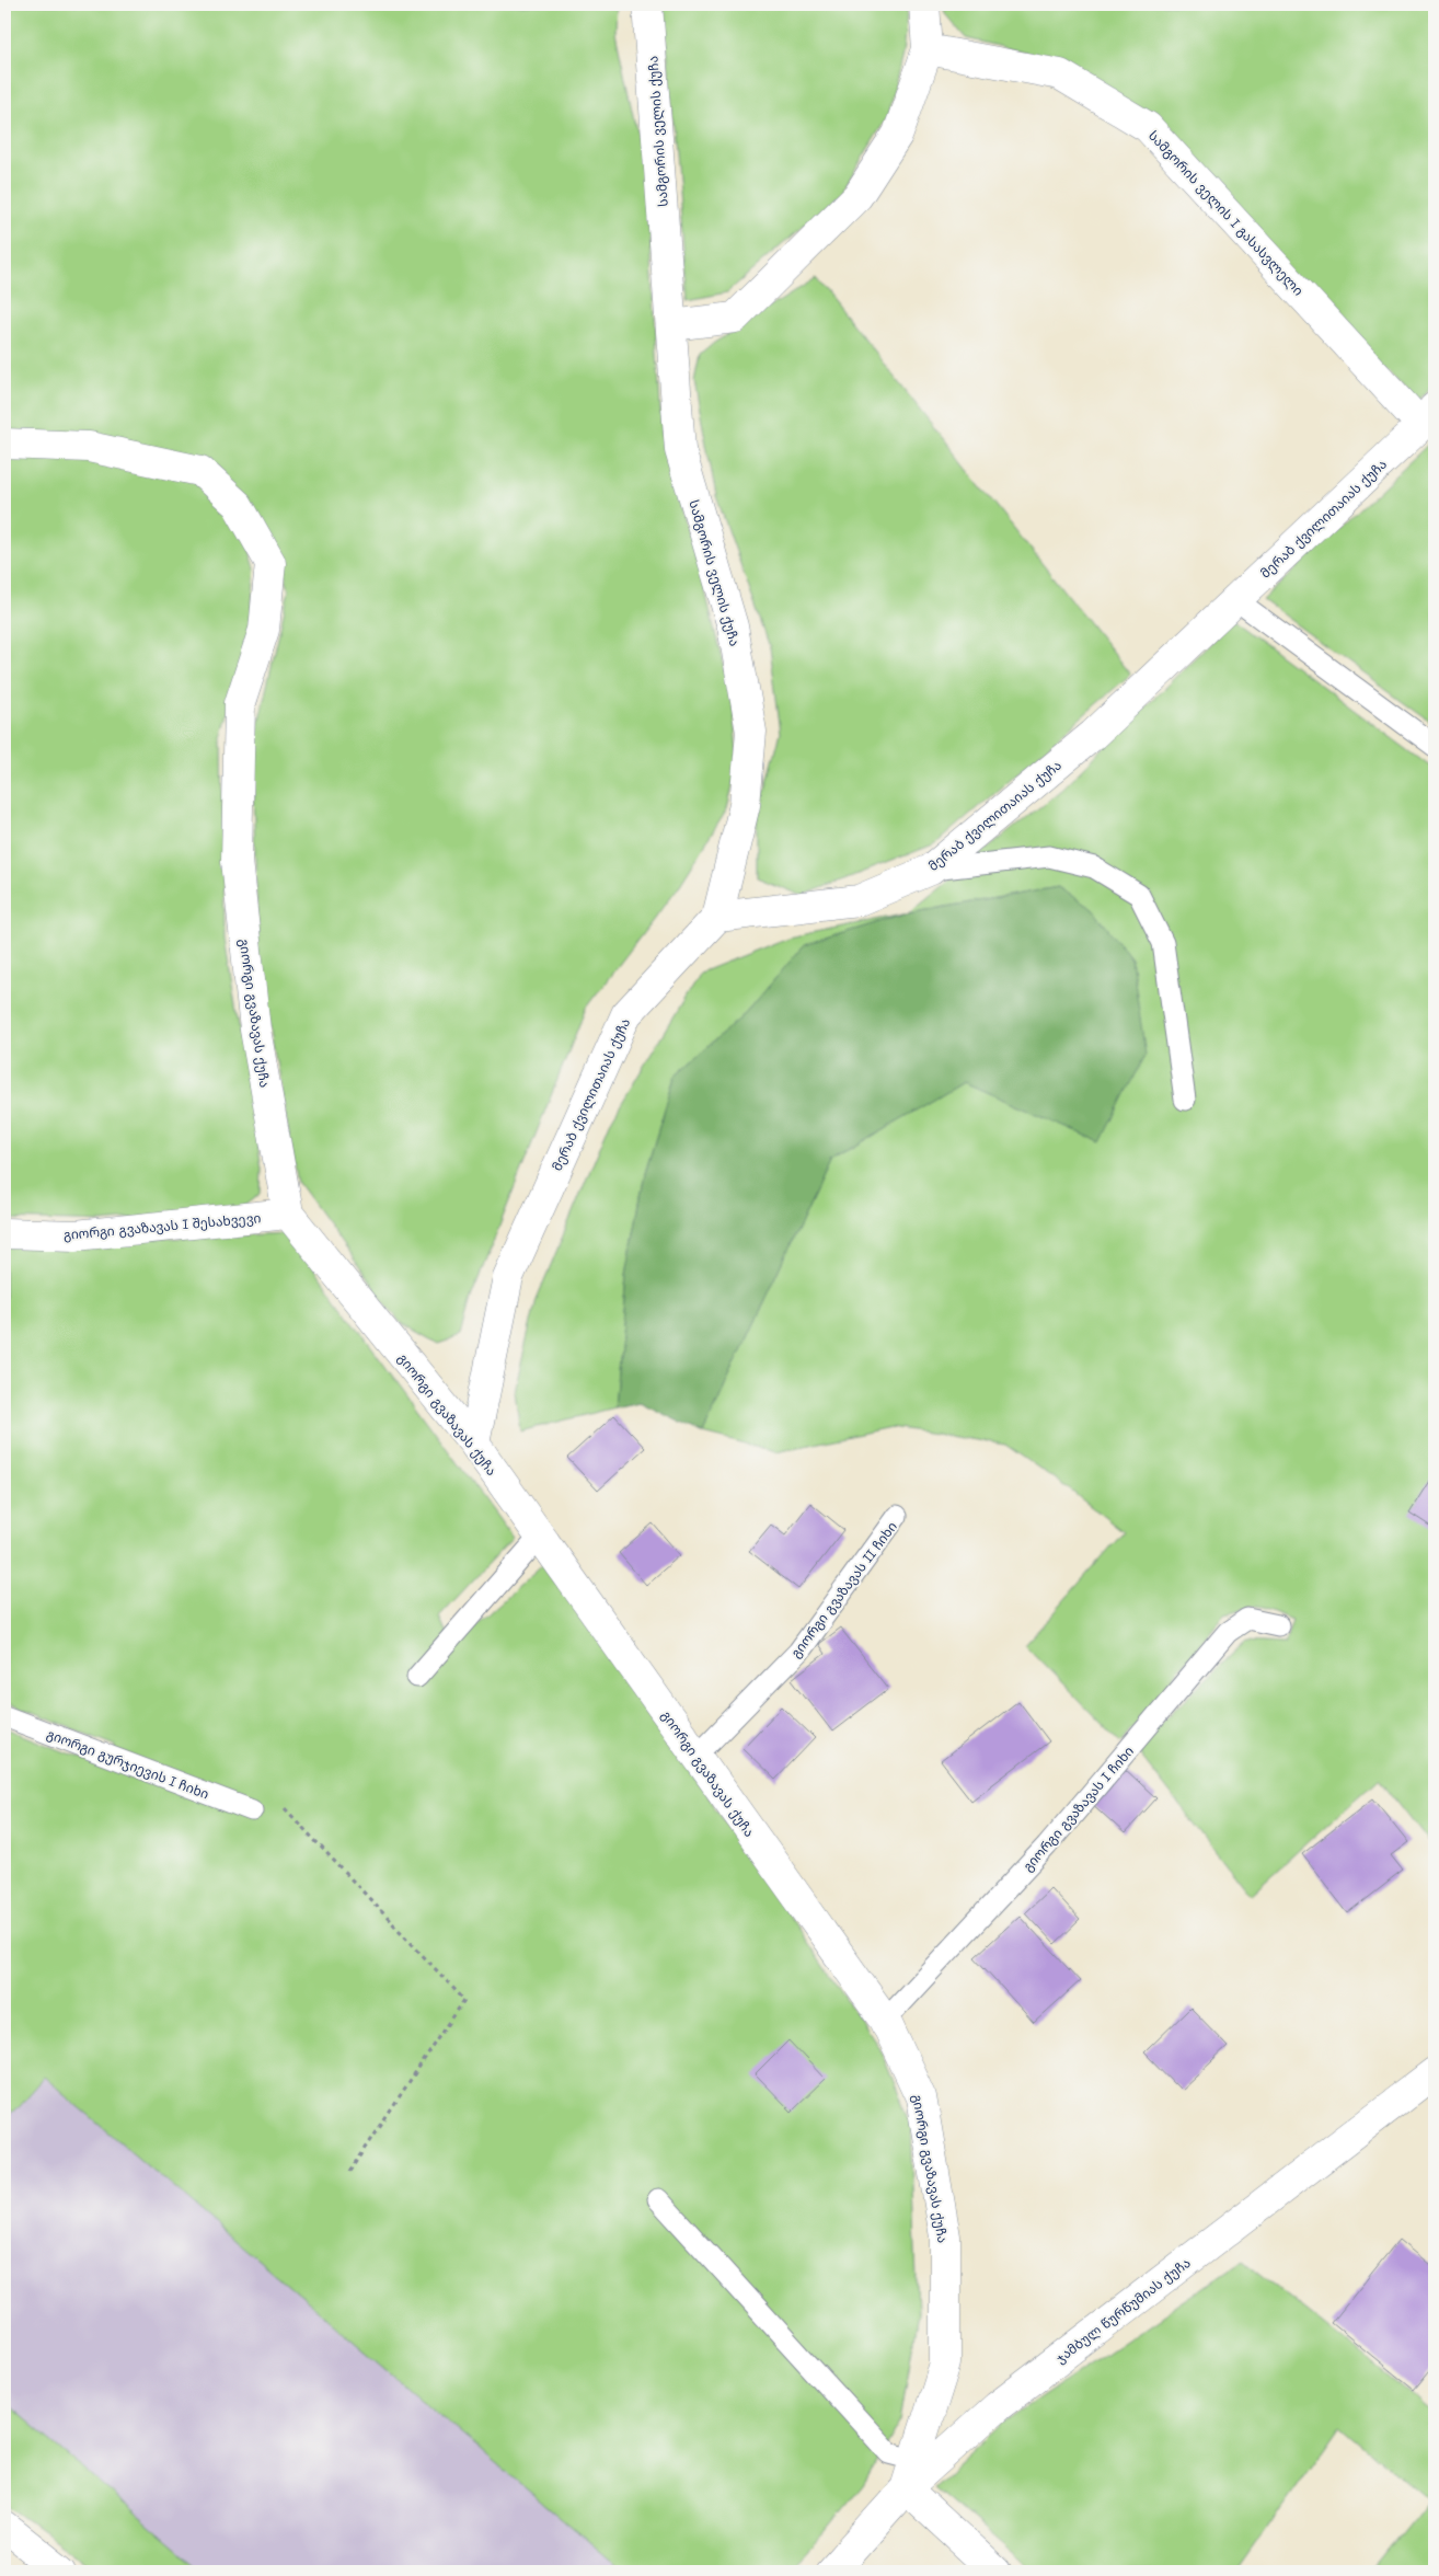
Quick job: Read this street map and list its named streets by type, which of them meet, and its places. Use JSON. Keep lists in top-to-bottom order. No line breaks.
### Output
{"streets":{"street":["სამგორის ველის ქუჩა","სამგორის ველის I გასასვლელი","მერაბ ქვილითაიას ქუჩა","გიორგი გვაზავას ქუჩა","გიორგი გვაზავას I შესახვევი","ჯამბულ წურწუმიას ქუჩა"],"lane":["გიორგი გვაზავას II ჩიხი","გიორგი გურჯიევის I ჩიხი","გიორგი გვაზავას I ჩიხი"]},"crossings":[["სამგორის ველის ქუჩა","მერაბ ქვილითაიას ქუჩა"],["სამგორის ველის I გასასვლელი","მერაბ ქვილითაიას ქუჩა"],["მერაბ ქვილითაიას ქუჩა","გიორგი გვაზავას ქუჩა"],["გიორგი გვაზავას ქუჩა","გიორგი გვაზავას I შესახვევი"],["გიორგი გვაზავას ქუჩა","გიორგი გვაზავას II ჩიხი"],["გიორგი გვაზავას ქუჩა","გიორგი გვაზავას I ჩიხი"],["გიორგი გვაზავას ქუჩა","ჯამბულ წურწუმიას ქუჩა"]]}
